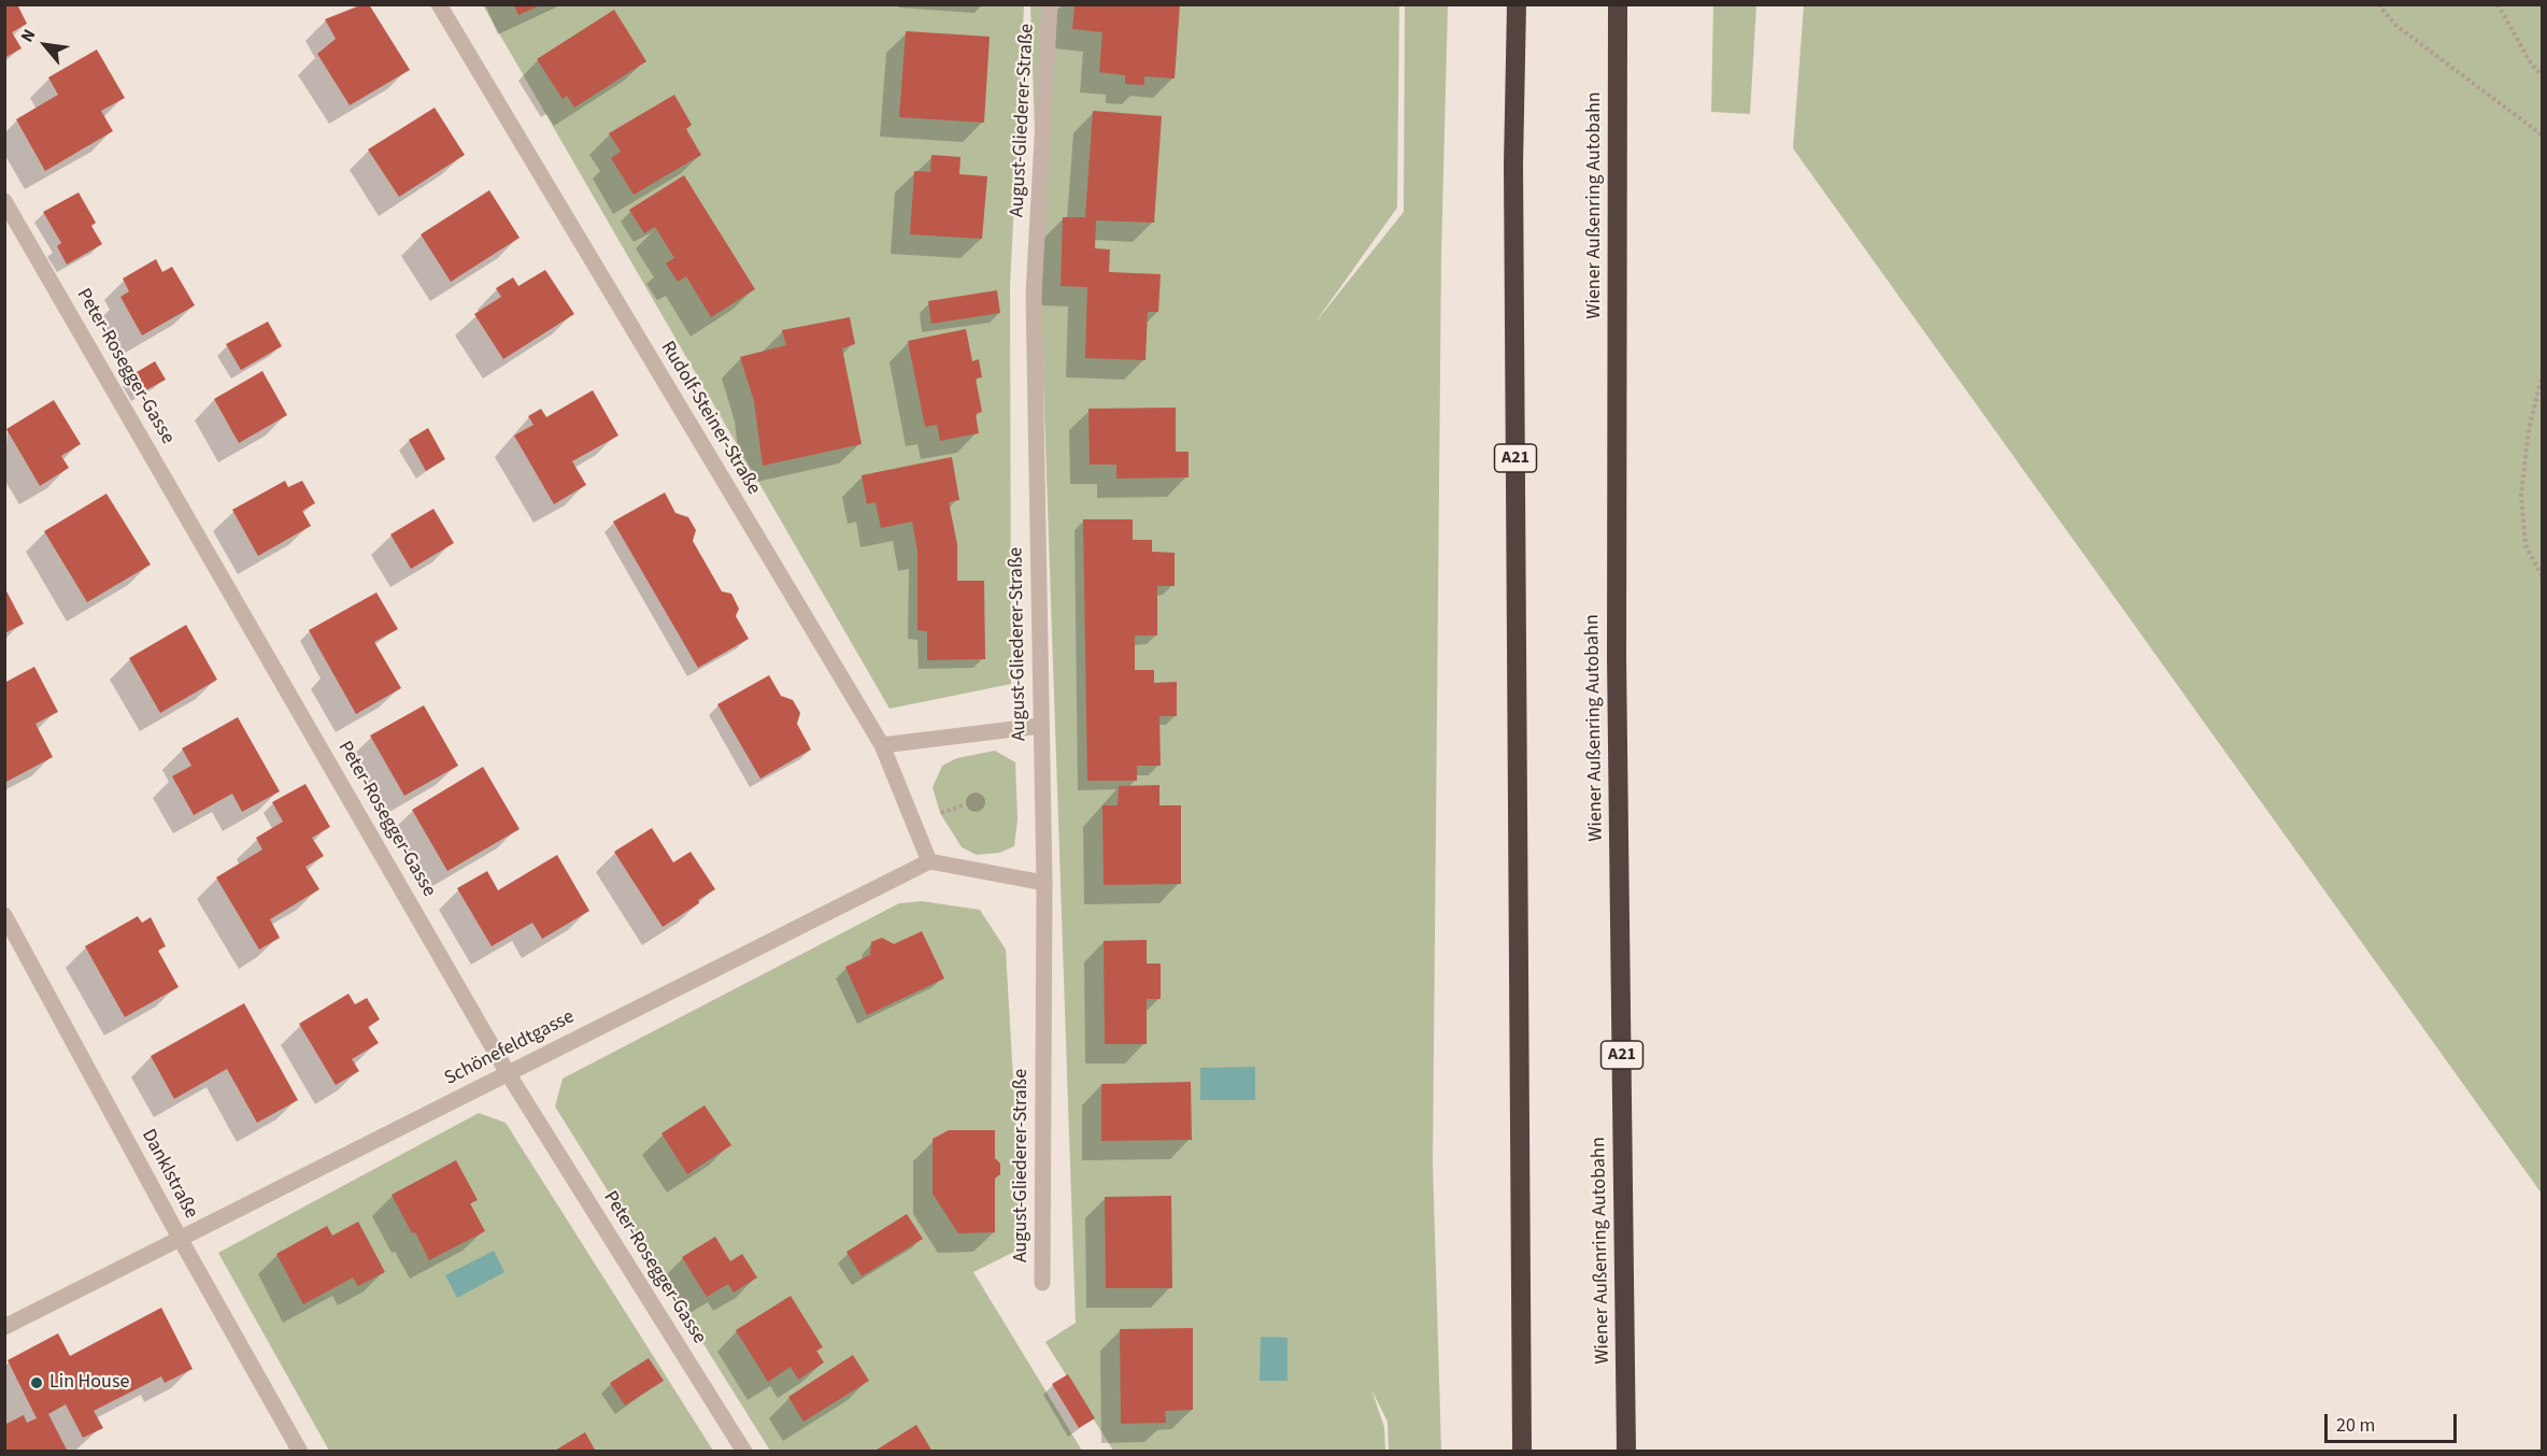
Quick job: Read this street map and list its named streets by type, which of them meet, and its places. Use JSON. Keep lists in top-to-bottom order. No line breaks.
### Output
{"streets":{"highway":["Wiener Außenring Autobahn","A21"],"street":["August-Gliederer-Straße","Peter-Rosegger-Gasse","Rudolf-Steiner-Straße","Schönefeldtgasse","Danklstraße"]},"crossings":[["Peter-Rosegger-Gasse","Schönefeldtgasse"],["Rudolf-Steiner-Straße","Schönefeldtgasse"],["Schönefeldtgasse","Danklstraße"]],"places":["Lin House"],"scale_bar":"20 m","north":"top left"}
